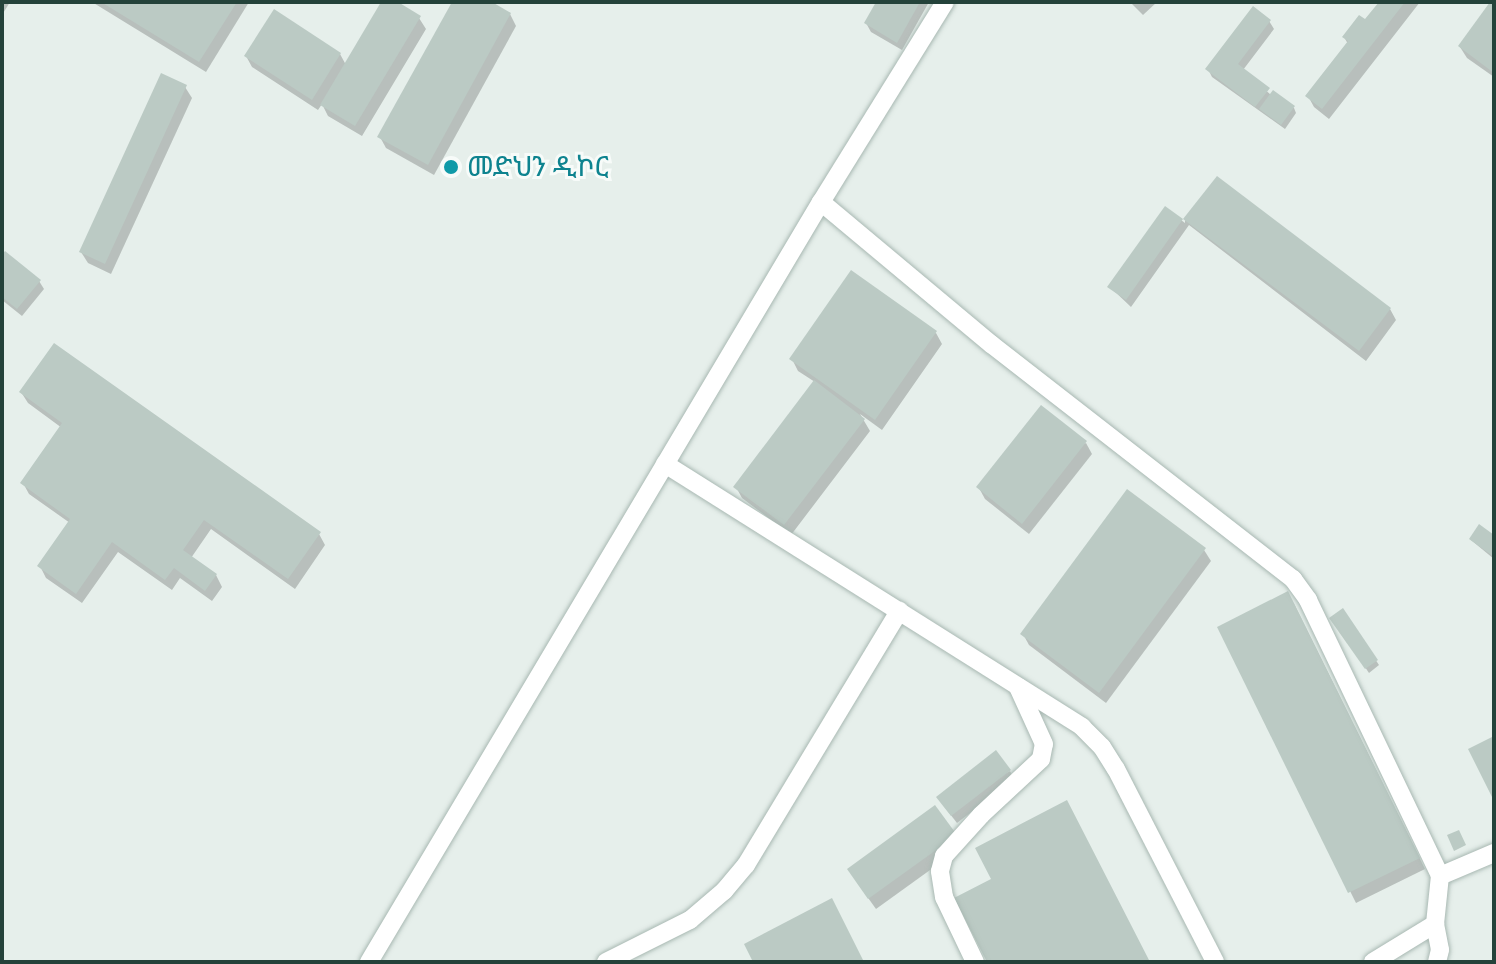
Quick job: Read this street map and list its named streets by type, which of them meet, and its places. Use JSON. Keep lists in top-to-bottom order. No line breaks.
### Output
{"places":["መድህን ዲኮር"]}
